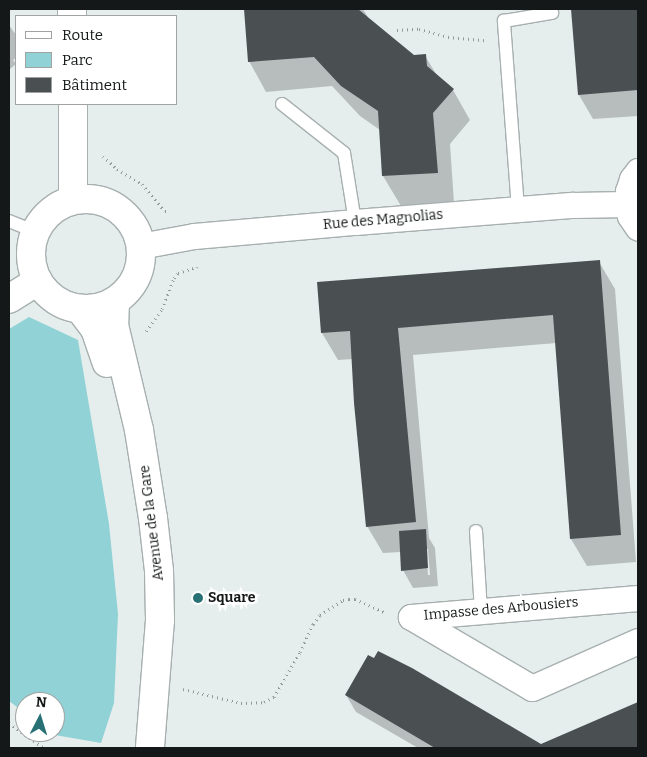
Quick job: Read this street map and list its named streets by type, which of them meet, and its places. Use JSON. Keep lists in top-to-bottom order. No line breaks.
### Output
{"streets":{"main road":["Avenue de la Gare"],"street":["Rue des Magnolias","Impasse des Arbousiers"]},"crossings":[["Rue des Magnolias","Avenue de la Gare"]],"places":["Square"],"legend":["Route","Parc","Bâtiment"],"north":"top"}
